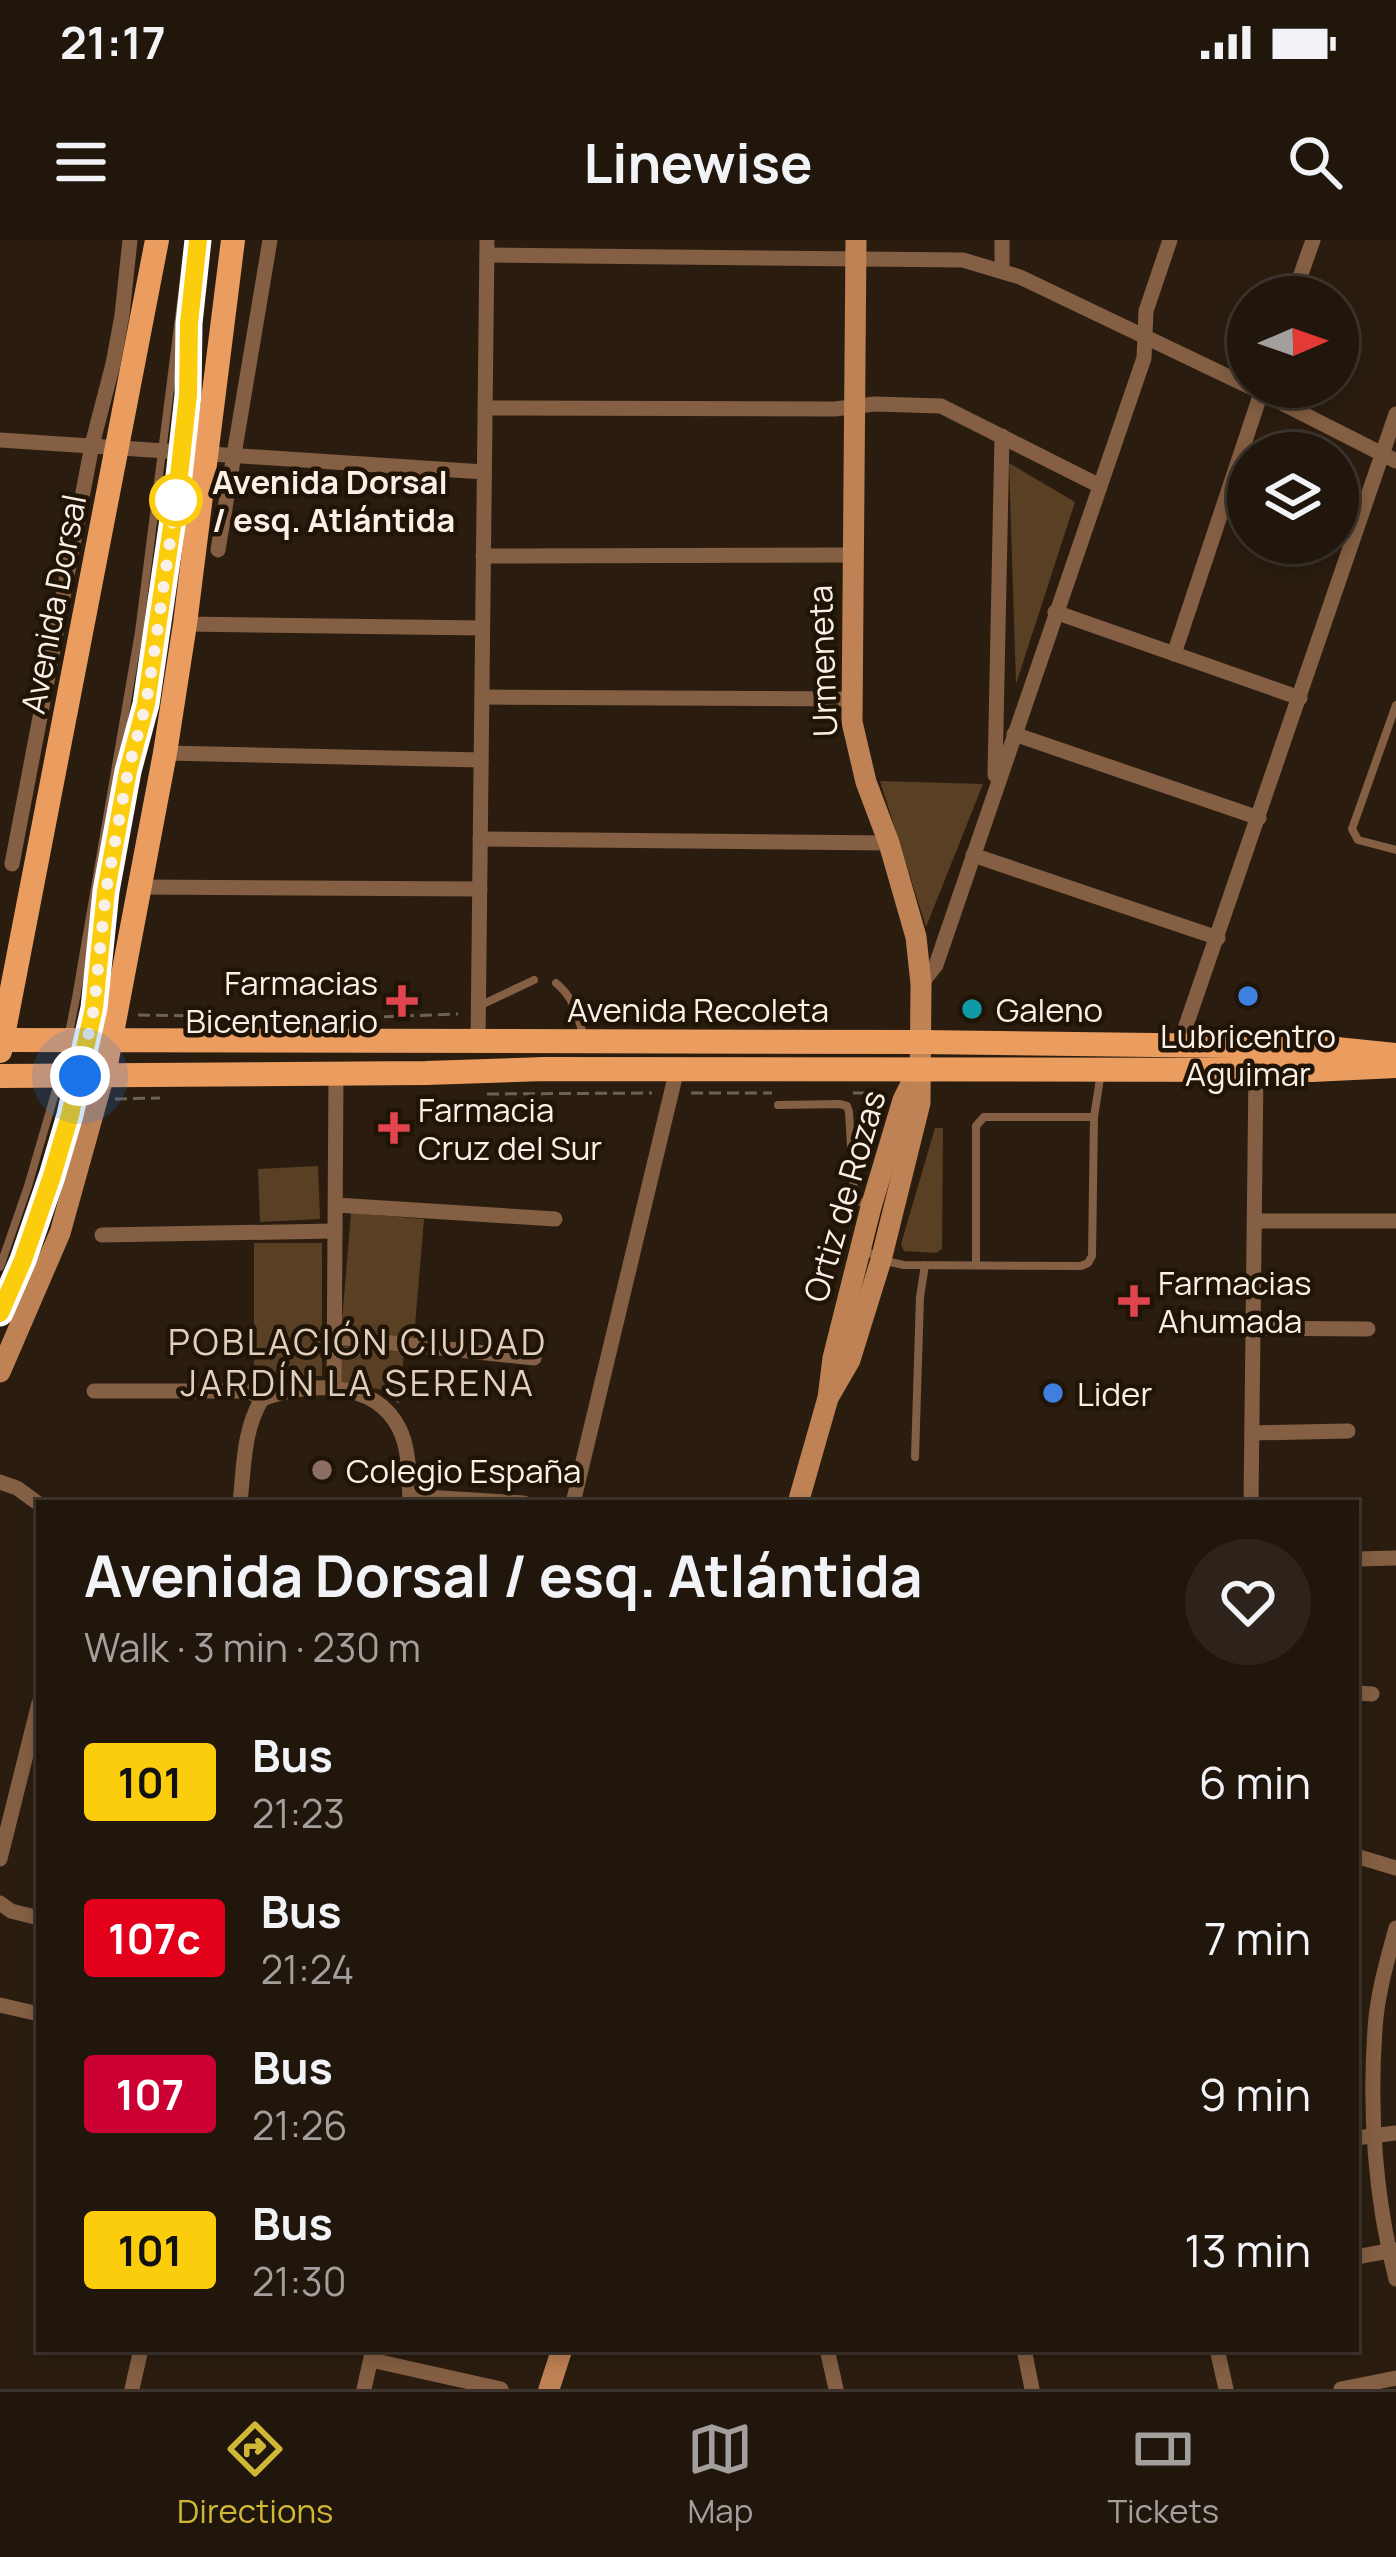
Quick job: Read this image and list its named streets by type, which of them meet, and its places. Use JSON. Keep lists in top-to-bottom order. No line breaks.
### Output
{"streets":{"main road":["Avenida Dorsal","Avenida Recoleta"],"street":["Urmeneta","Ortiz de Rozas"]},"crossings":[["Avenida Dorsal","Avenida Recoleta"],["Urmeneta","Avenida Recoleta"],["Urmeneta","Ortiz de Rozas"],["Avenida Recoleta","Ortiz de Rozas"]],"districts":["POBLACIÓN CIUDAD JARDÍN LA SERENA"],"places":{"other":["Avenida Dorsal / esq. Atlántida","Lubricentro Aguimar","Galeno","Lider","Colegio España"],"health":["Farmacias Bicentenario","Farmacia Cruz del Sur","Farmacias Ahumada"]},"lines":["bus line 101"],"north":"right","page":{"status":"21:17","header":"Linewise","heading":["Avenida Dorsal / esq. Atlántida","Walk · 3 min · 230 m"],"list":[{"mark":"101","name":"Bus","note":"21:23","value":"6 min"},{"mark":"107c","name":"Bus","note":"21:24","value":"7 min"},{"mark":"107","name":"Bus","note":"21:26","value":"9 min"},{"mark":"101","name":"Bus","note":"21:30","value":"13 min"}],"tabs":["Directions","Map","Tickets"]}}
